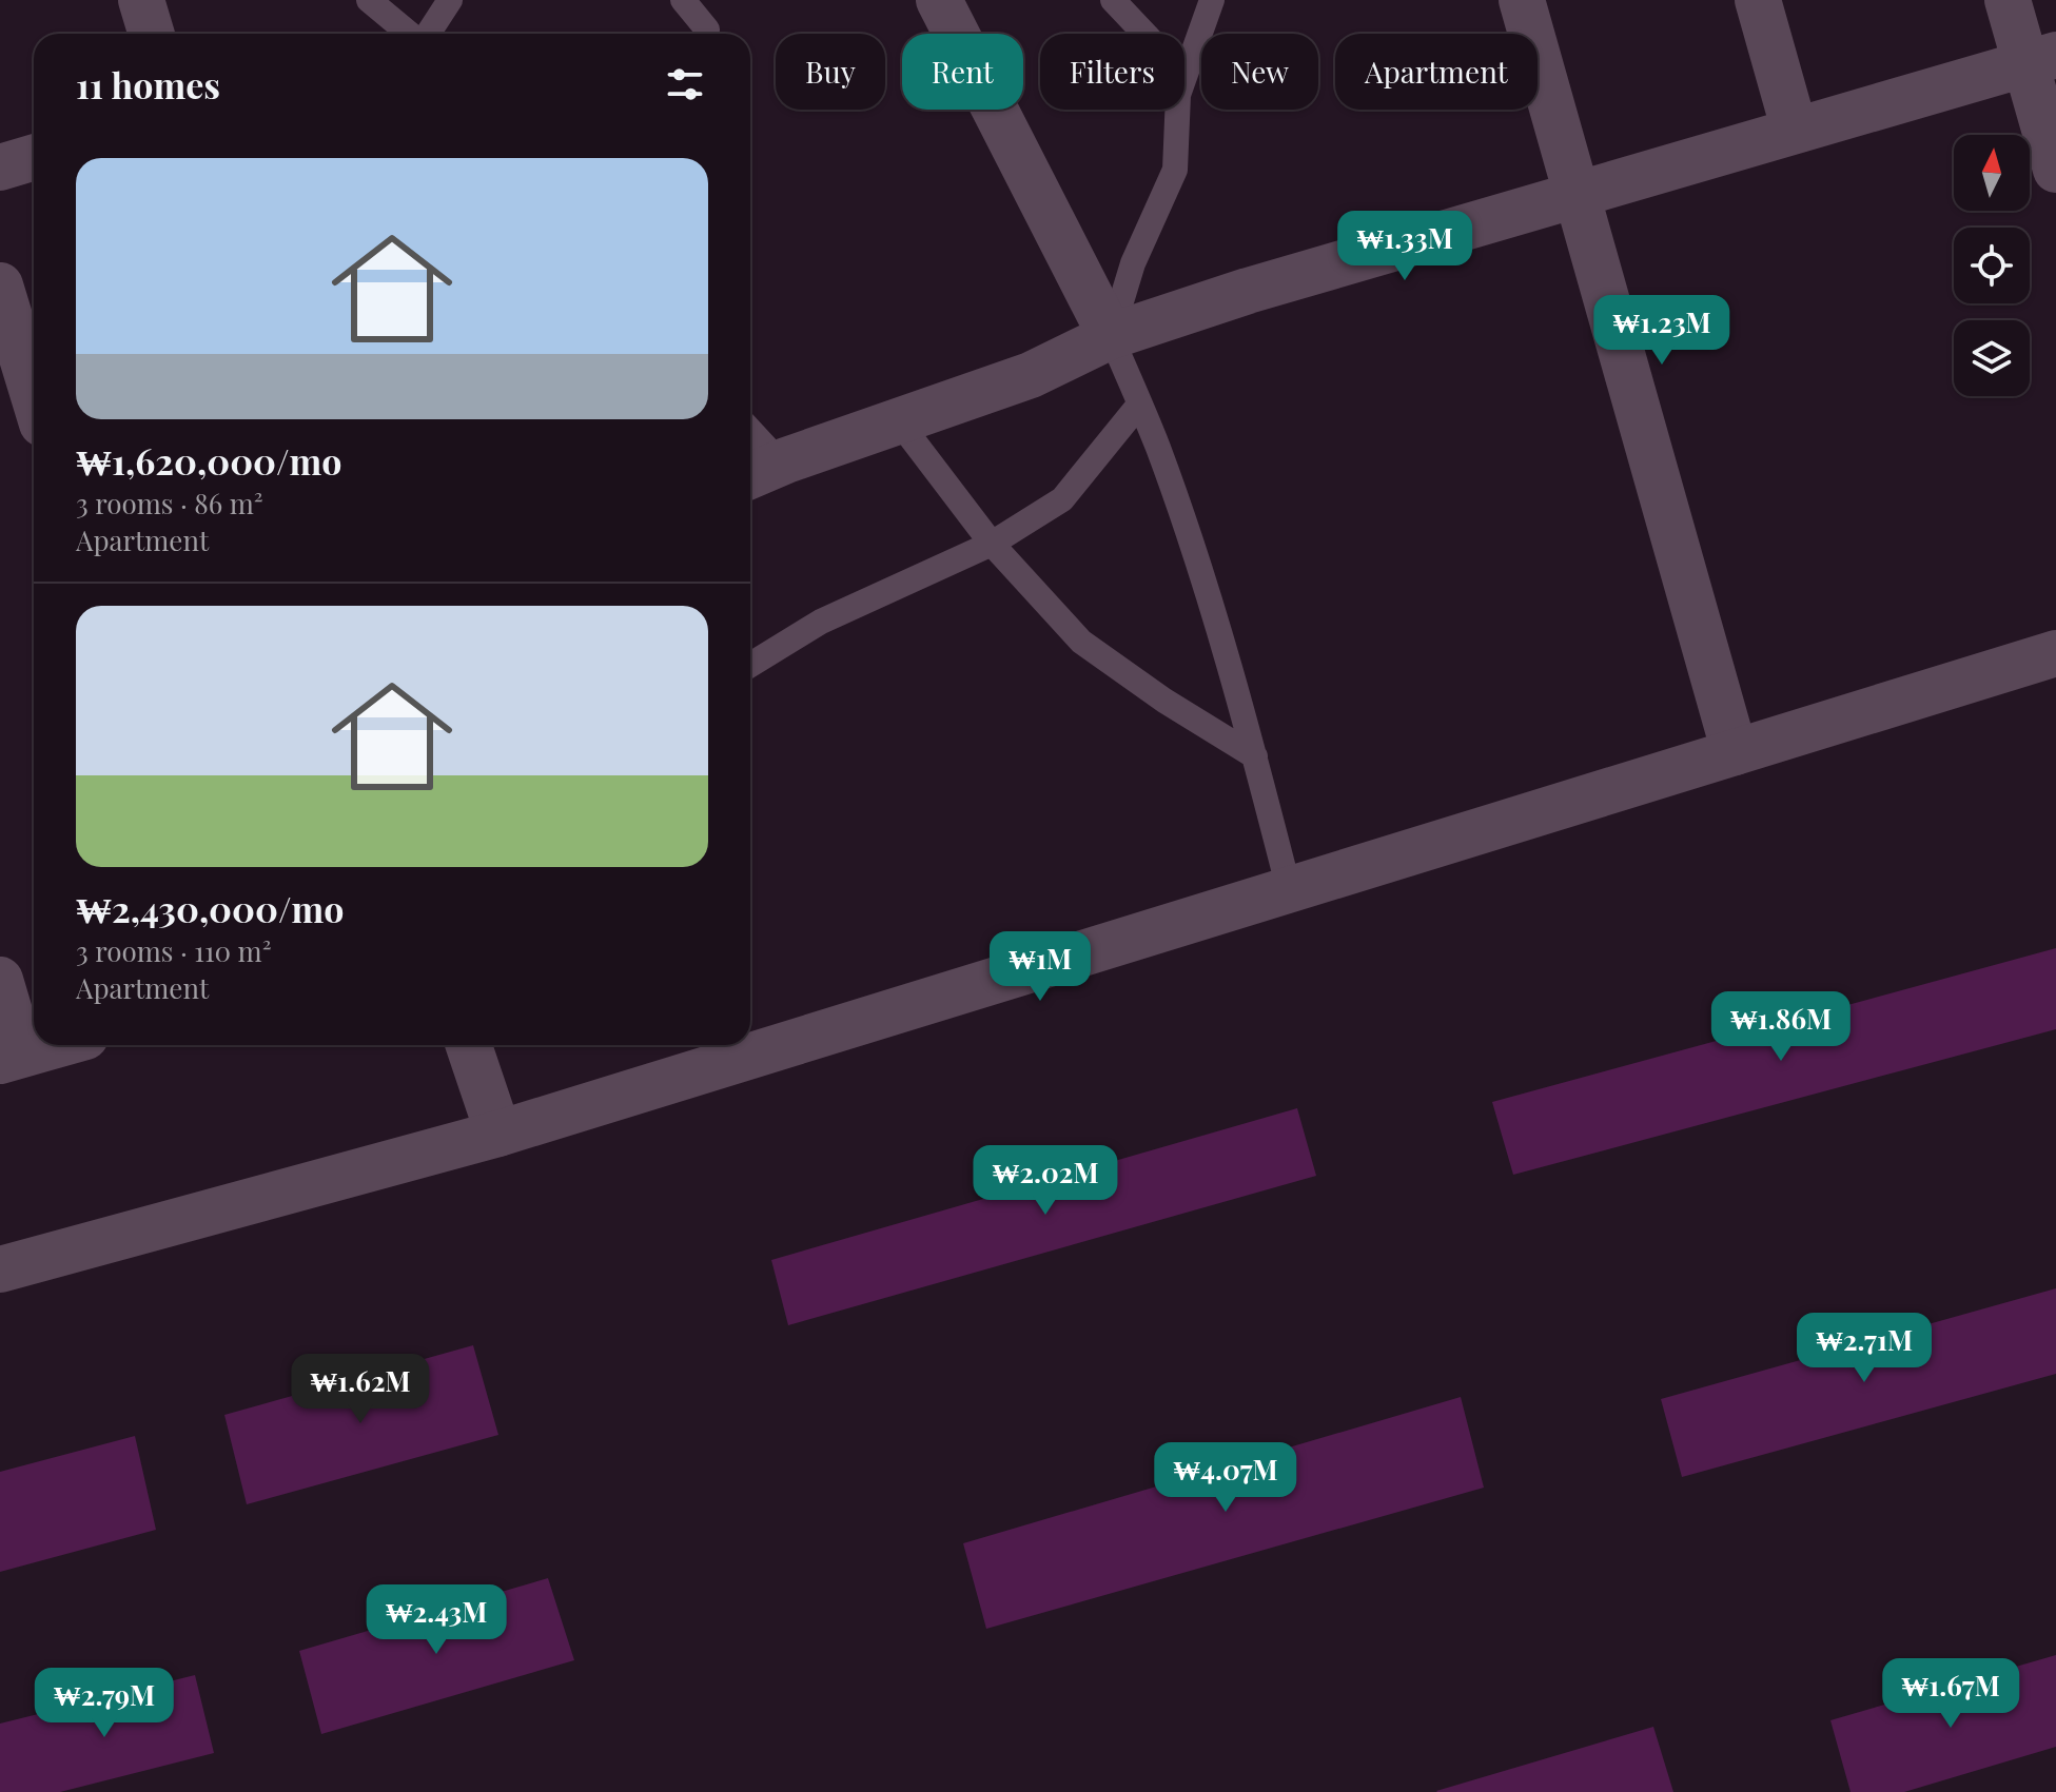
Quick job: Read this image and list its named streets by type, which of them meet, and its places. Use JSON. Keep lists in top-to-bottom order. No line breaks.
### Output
{"north":"top","page":{"chip":["Buy","Rent","Filters","New","Apartment"],"heading":"11 homes","list":[{"name":"₩1,620,000/mo","note":"3 rooms · 86 m² · Apartment"},{"name":"₩2,430,000/mo","note":"3 rooms · 110 m² · Apartment"}],"price":["₩1.33M","₩1.23M","₩1M","₩1.86M","₩2.02M","₩2.71M","₩1.62M","₩4.07M","₩2.43M","₩1.67M","₩2.79M"]}}
